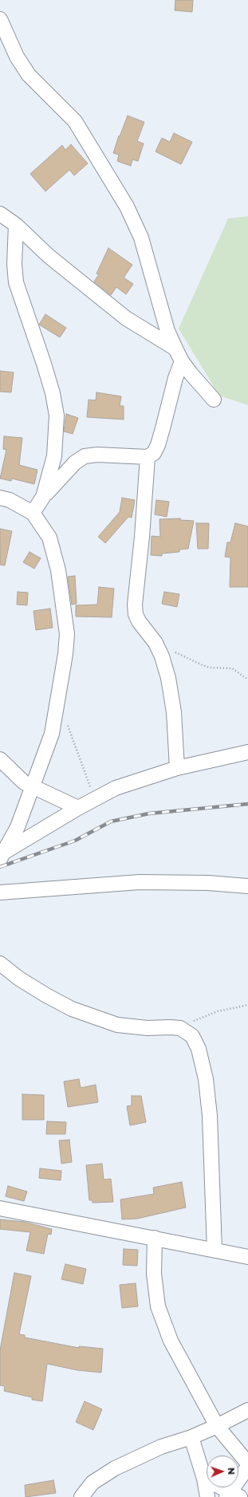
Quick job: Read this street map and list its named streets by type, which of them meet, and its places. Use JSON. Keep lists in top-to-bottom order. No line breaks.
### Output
{"north":"right"}
